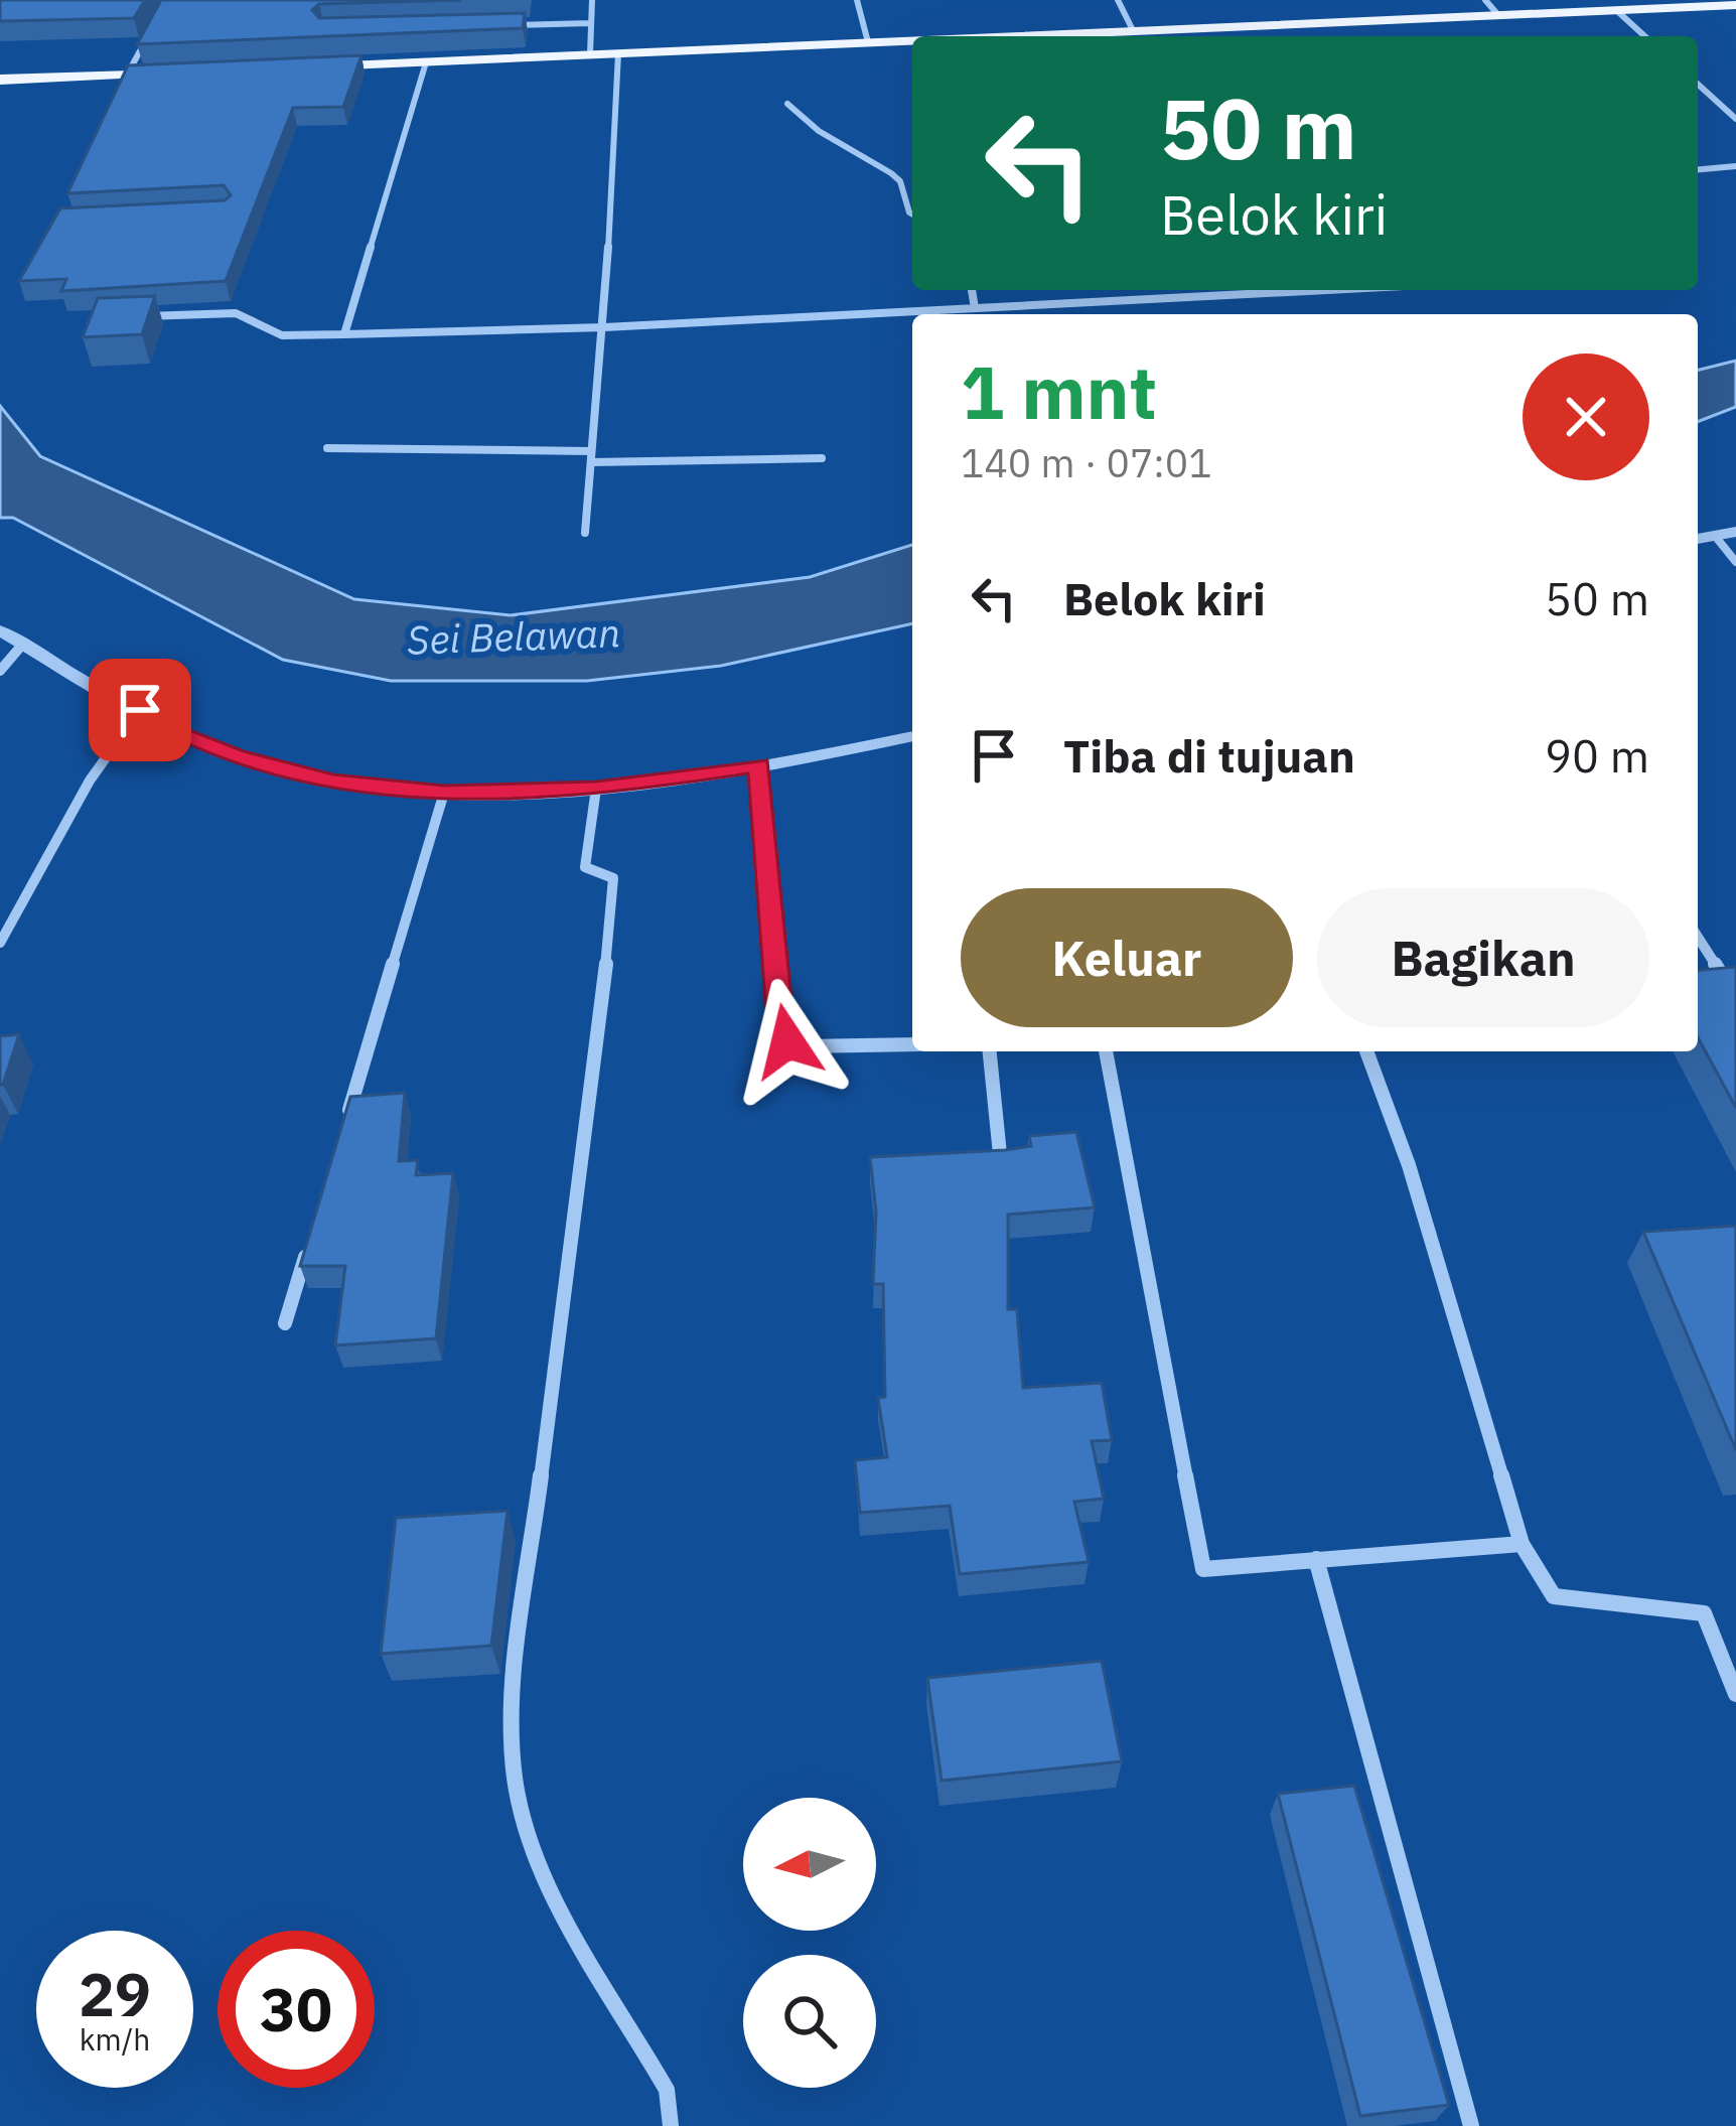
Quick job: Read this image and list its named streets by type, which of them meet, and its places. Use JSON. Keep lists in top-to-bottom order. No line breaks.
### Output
{"water":["Sei Belawan"],"north":"left","page":{"turn":["50 m","Belok kiri"],"heading":["1 mnt","140 m · 07:01"],"list":[{"name":"Belok kiri","value":"50 m"},{"name":"Tiba di tujuan","value":"90 m"}],"buttons":["Keluar","Bagikan"],"speed":"29 km/h","limit":"30"}}
